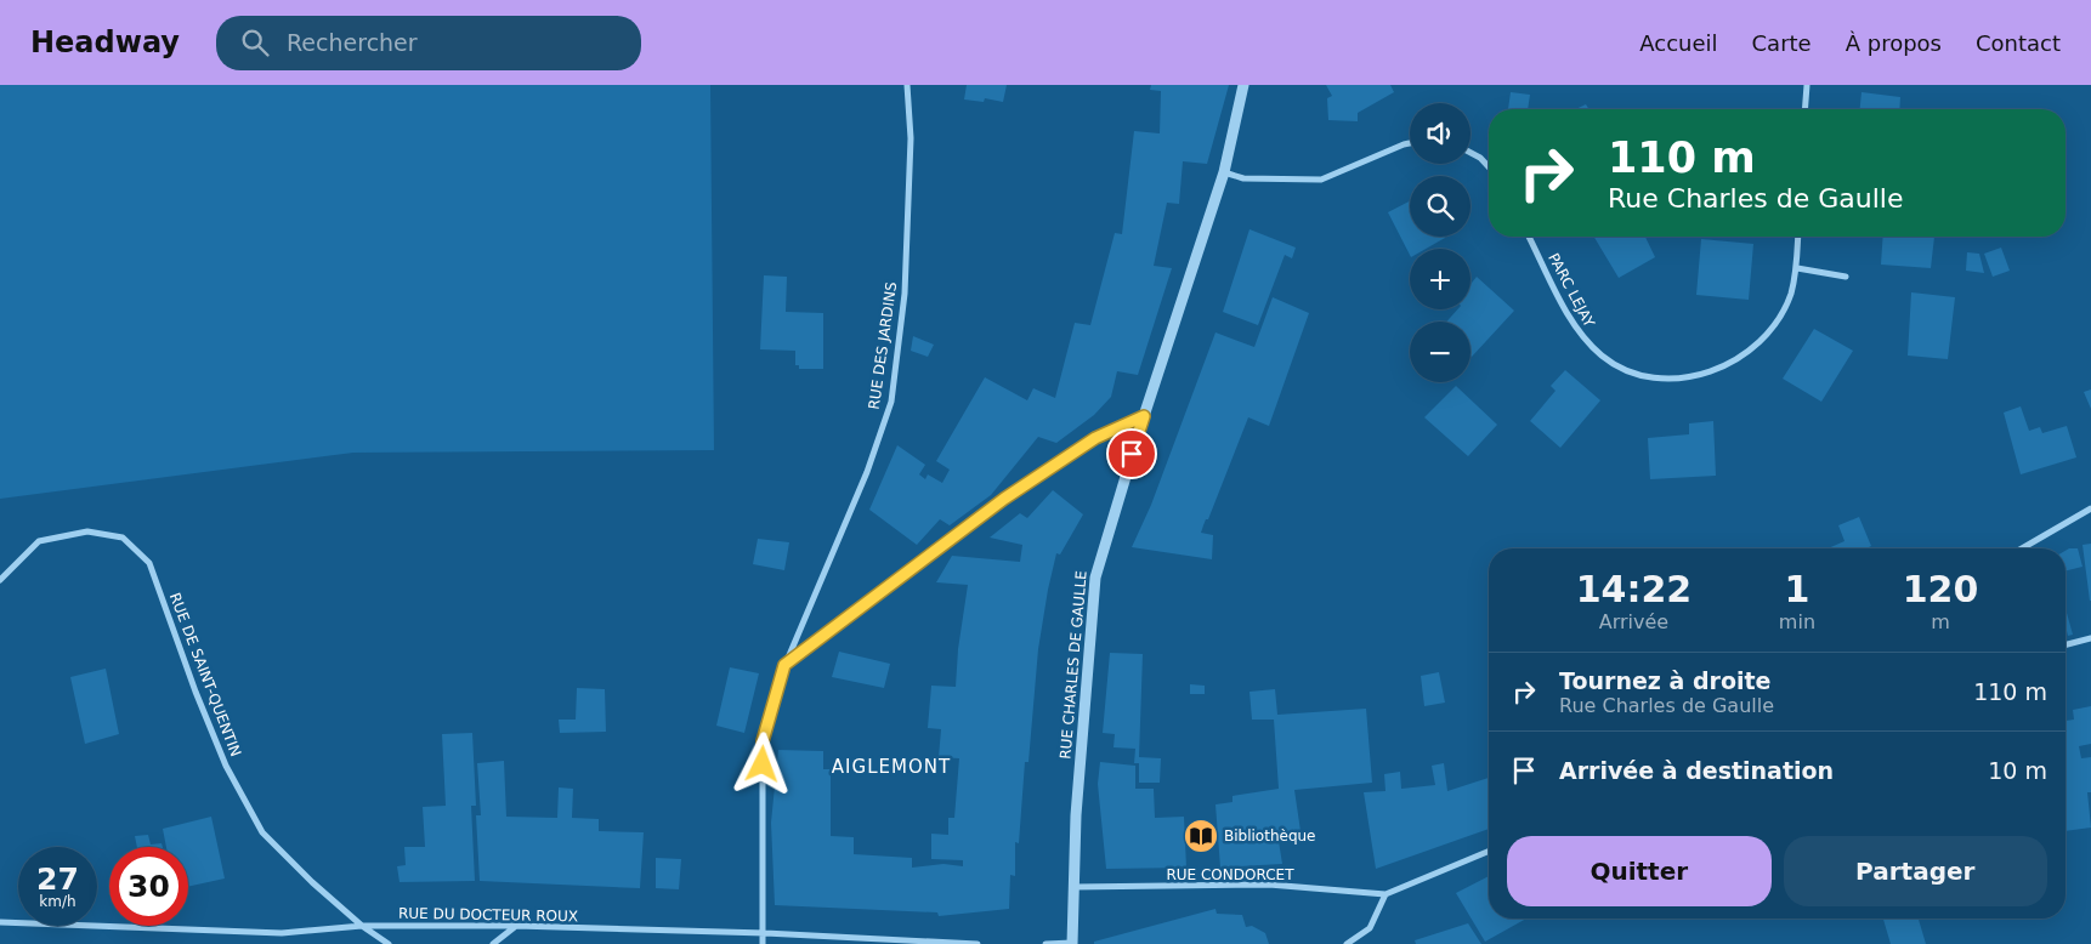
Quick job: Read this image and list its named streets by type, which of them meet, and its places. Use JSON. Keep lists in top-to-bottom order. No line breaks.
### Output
{"streets":{"street":["PARC LEJAY","RUE DES JARDINS","RUE CHARLES DE GAULLE","RUE DE SAINT-QUENTIN","RUE CONDORCET","RUE DU DOCTEUR ROUX"]},"crossings":[["RUE DES JARDINS","RUE DU DOCTEUR ROUX"],["RUE CHARLES DE GAULLE","RUE CONDORCET"],["RUE DE SAINT-QUENTIN","RUE DU DOCTEUR ROUX"]],"districts":["AIGLEMONT"],"places":{"library":["Bibliothèque"]},"page":{"header":"Headway","search":"Rechercher","nav":["Accueil","Carte","À propos","Contact"],"map_buttons":["+","−"],"turn":["110 m","Rue Charles de Gaulle"],"eta":["14:22","Arrivée","1","min","120","m"],"list":[{"name":"Tournez à droite","note":"Rue Charles de Gaulle","value":"110 m"},{"name":"Arrivée à destination","value":"10 m"}],"buttons":["Quitter","Partager"],"speed":"27 km/h","limit":"30"}}
